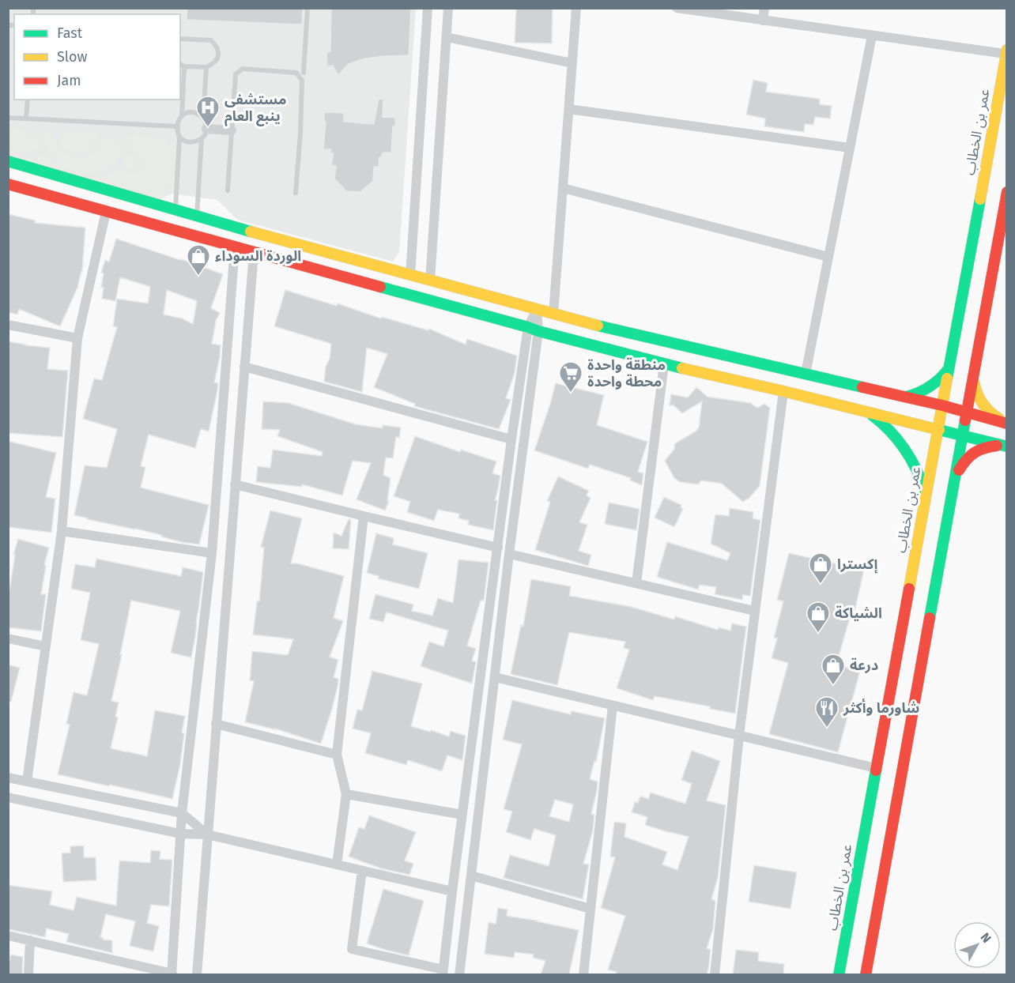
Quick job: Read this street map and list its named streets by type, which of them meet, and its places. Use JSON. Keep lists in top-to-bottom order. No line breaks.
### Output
{"streets":{"main road":["عمر بن الخطاب"]},"places":{"hospital":["مستشفى ينبع العام"],"shop":["الوردة السوداء","إكسترا","الشياكة","درعة"],"supermarket":["منطقة واحدة محطة واحدة"],"restaurant":["شاورما وأكثر"]},"legend":["Fast","Slow","Jam"],"north":"top right"}
